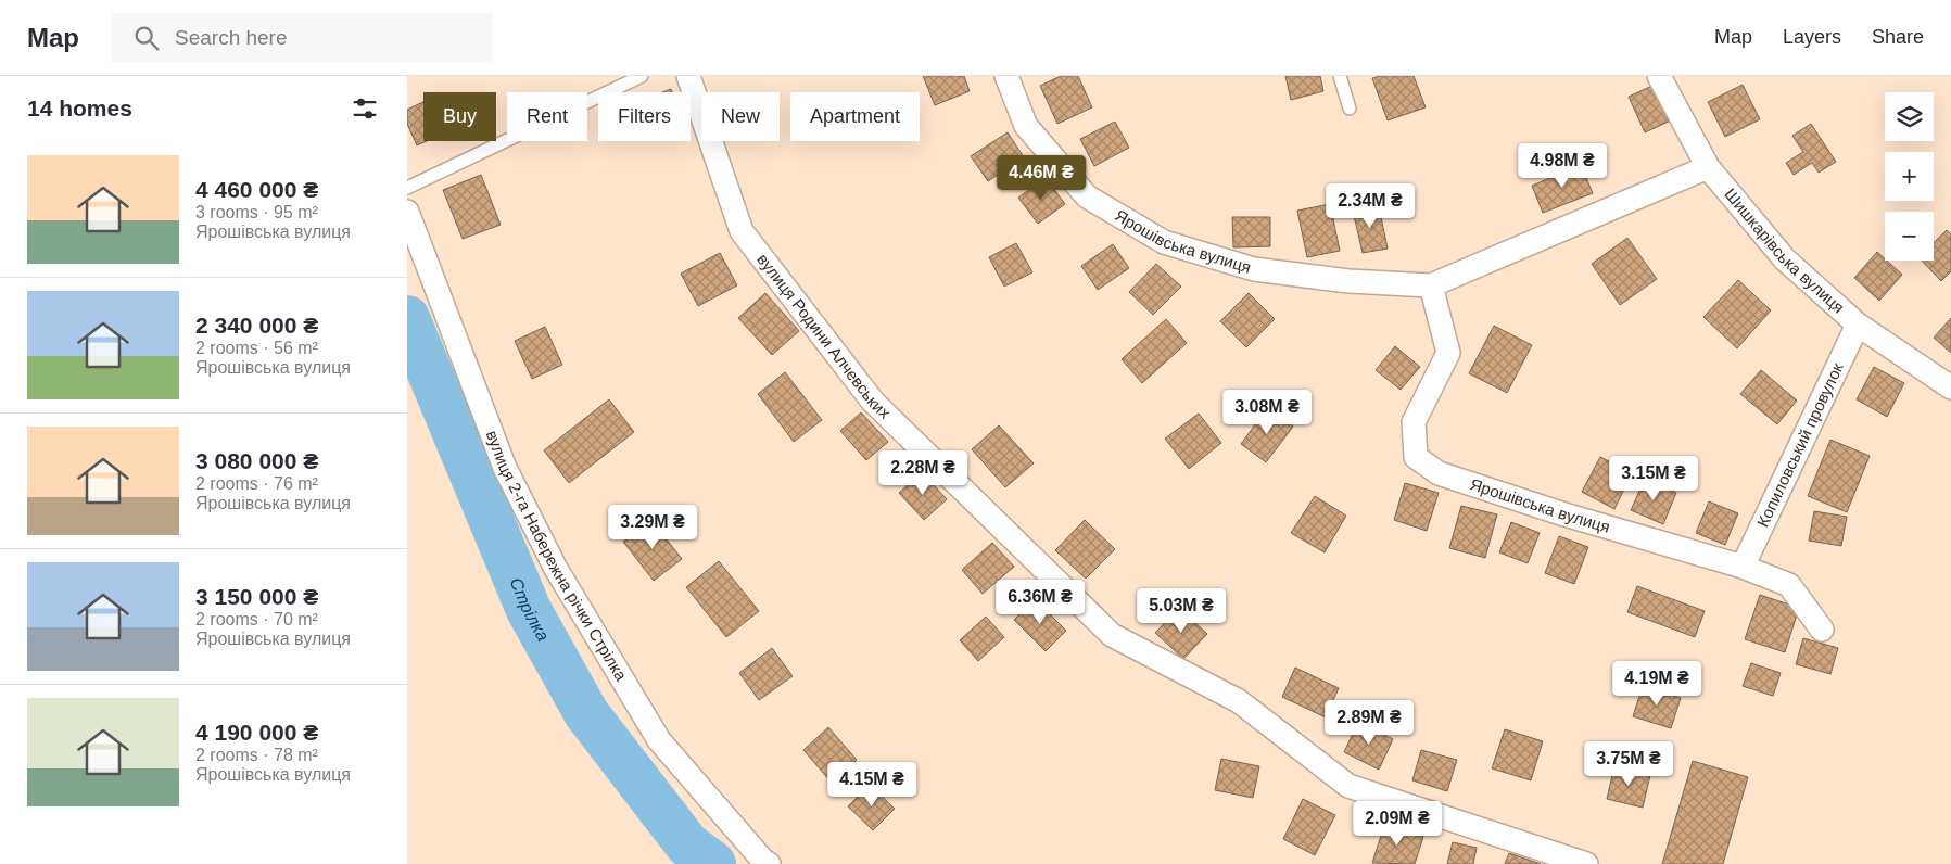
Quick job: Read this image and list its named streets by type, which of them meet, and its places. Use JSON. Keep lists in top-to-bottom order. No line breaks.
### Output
{"streets":{"street":["Ярошівська вулиця","Шишкарівська вулиця","вулиця Родини Алчевських","Копиловський провулок","вулиця 2-га Набережна річки Стрілка"]},"crossings":[["Ярошівська вулиця","Шишкарівська вулиця"],["Ярошівська вулиця","Копиловський провулок"],["Шишкарівська вулиця","Копиловський провулок"]],"water":["Стрілка"],"page":{"header":"Map","search":"Search here","nav":["Map","Layers","Share"],"heading":"14 homes","map_buttons":["+","−"],"chip":["Buy","Rent","Filters","New","Apartment"],"list":[{"name":"4 460 000 ₴","note":"3 rooms · 95 m² · Ярошівська вулиця"},{"name":"2 340 000 ₴","note":"2 rooms · 56 m² · Ярошівська вулиця"},{"name":"3 080 000 ₴","note":"2 rooms · 76 m² · Ярошівська вулиця"},{"name":"3 150 000 ₴","note":"2 rooms · 70 m² · Ярошівська вулиця"},{"name":"4 190 000 ₴","note":"2 rooms · 78 m² · Ярошівська вулиця"}],"price":["4.98M ₴","4.46M ₴","2.34M ₴","3.08M ₴","2.28M ₴","3.15M ₴","3.29M ₴","6.36M ₴","5.03M ₴","4.19M ₴","2.89M ₴","3.75M ₴","4.15M ₴","2.09M ₴"]}}
